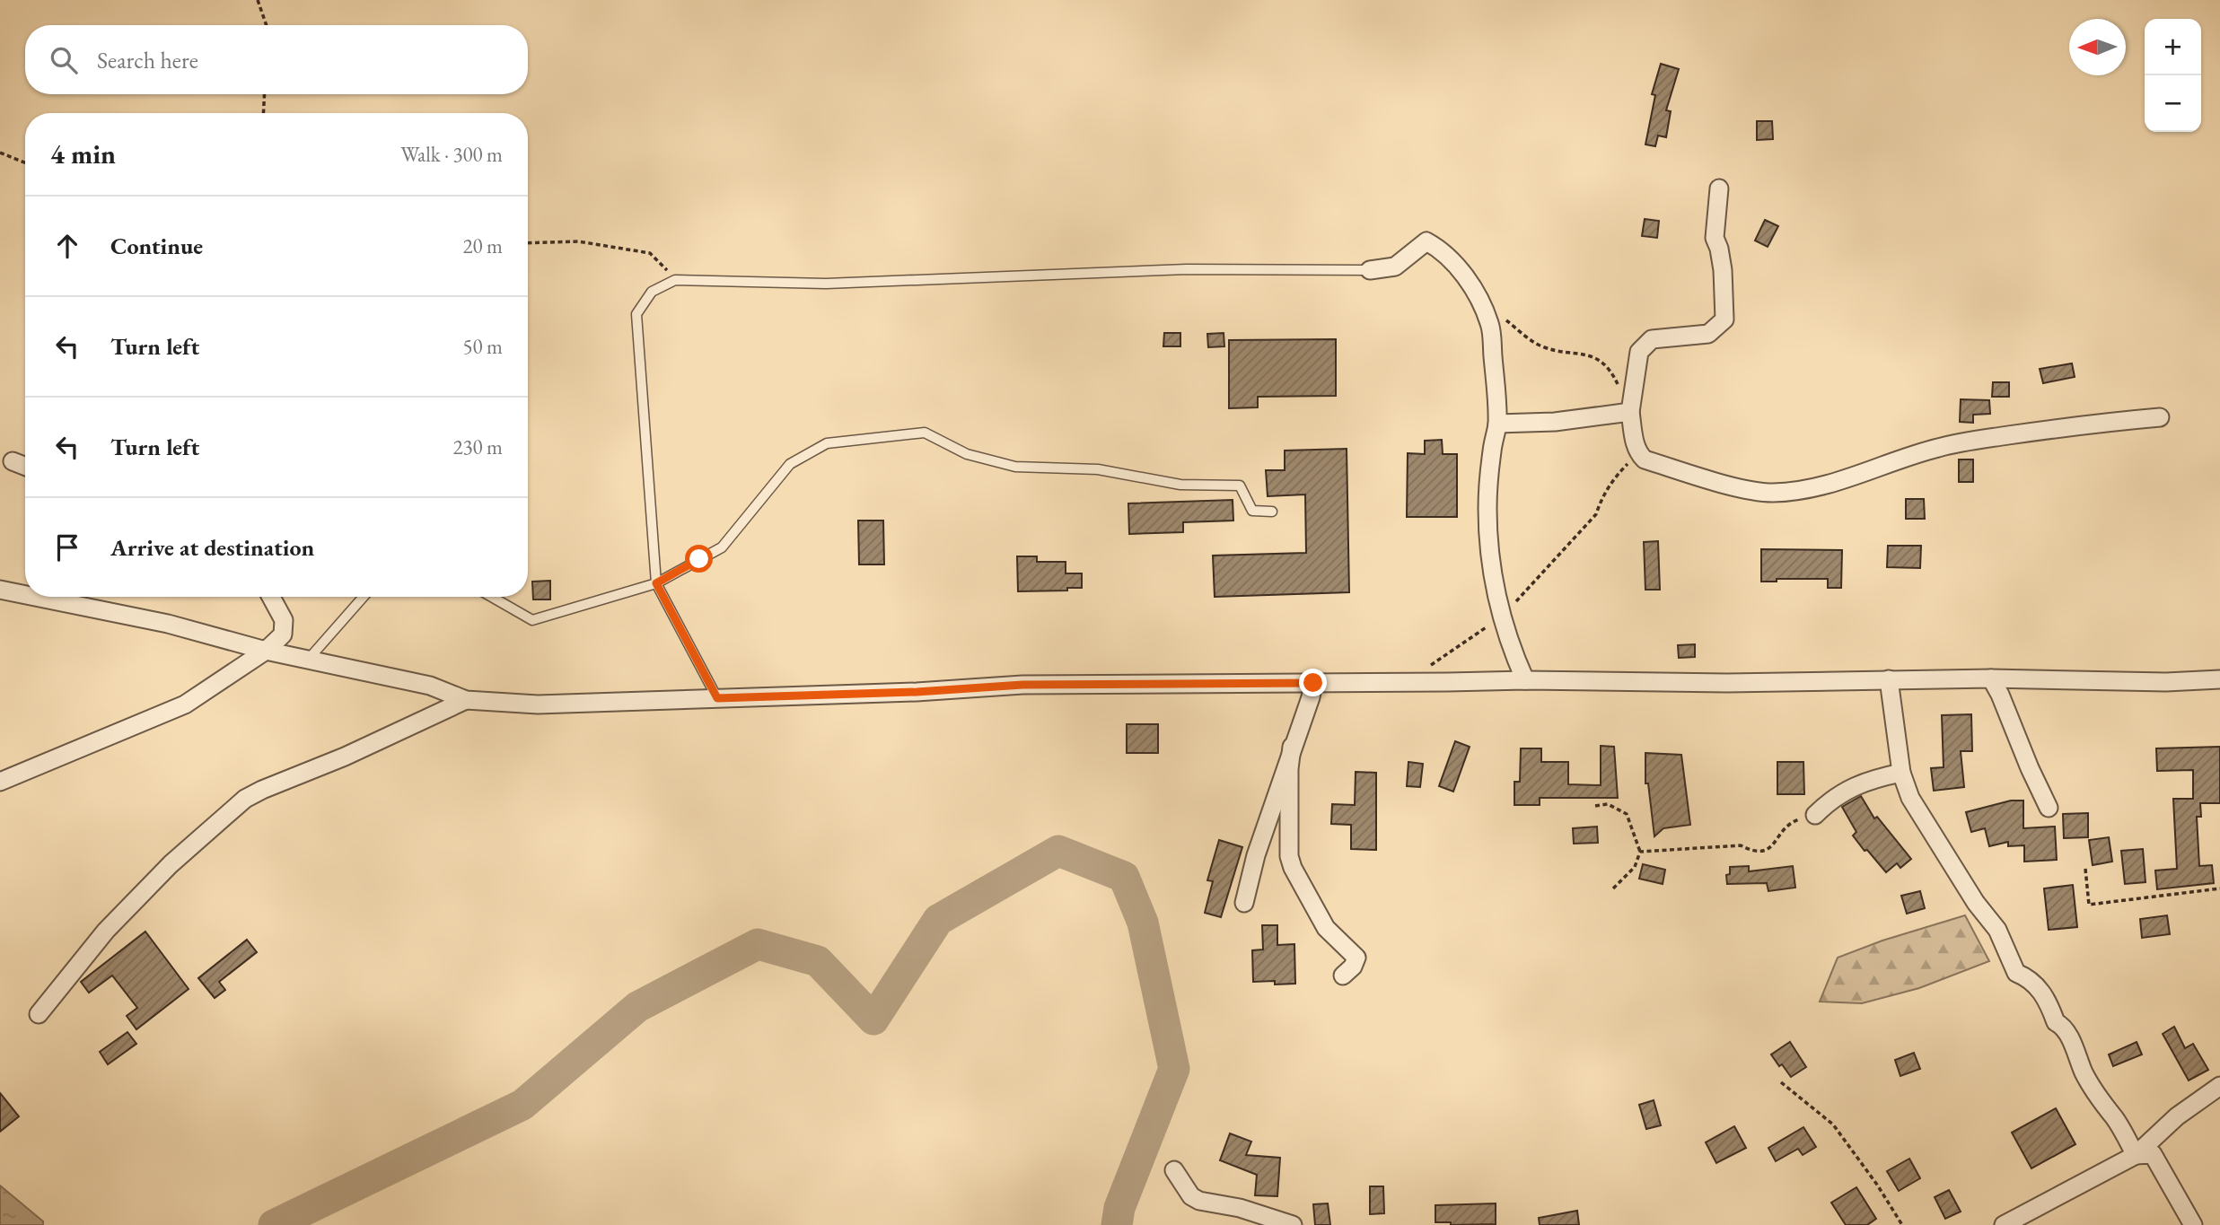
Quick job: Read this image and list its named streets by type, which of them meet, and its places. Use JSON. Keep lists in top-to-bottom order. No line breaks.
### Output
{"north":"left","page":{"map_buttons":["+","−"],"search":"Search here","heading":["4 min","Walk · 300 m"],"list":[["Continue","20 m"],["Turn left","50 m"],["Turn left","230 m"],"Arrive at destination"]}}
